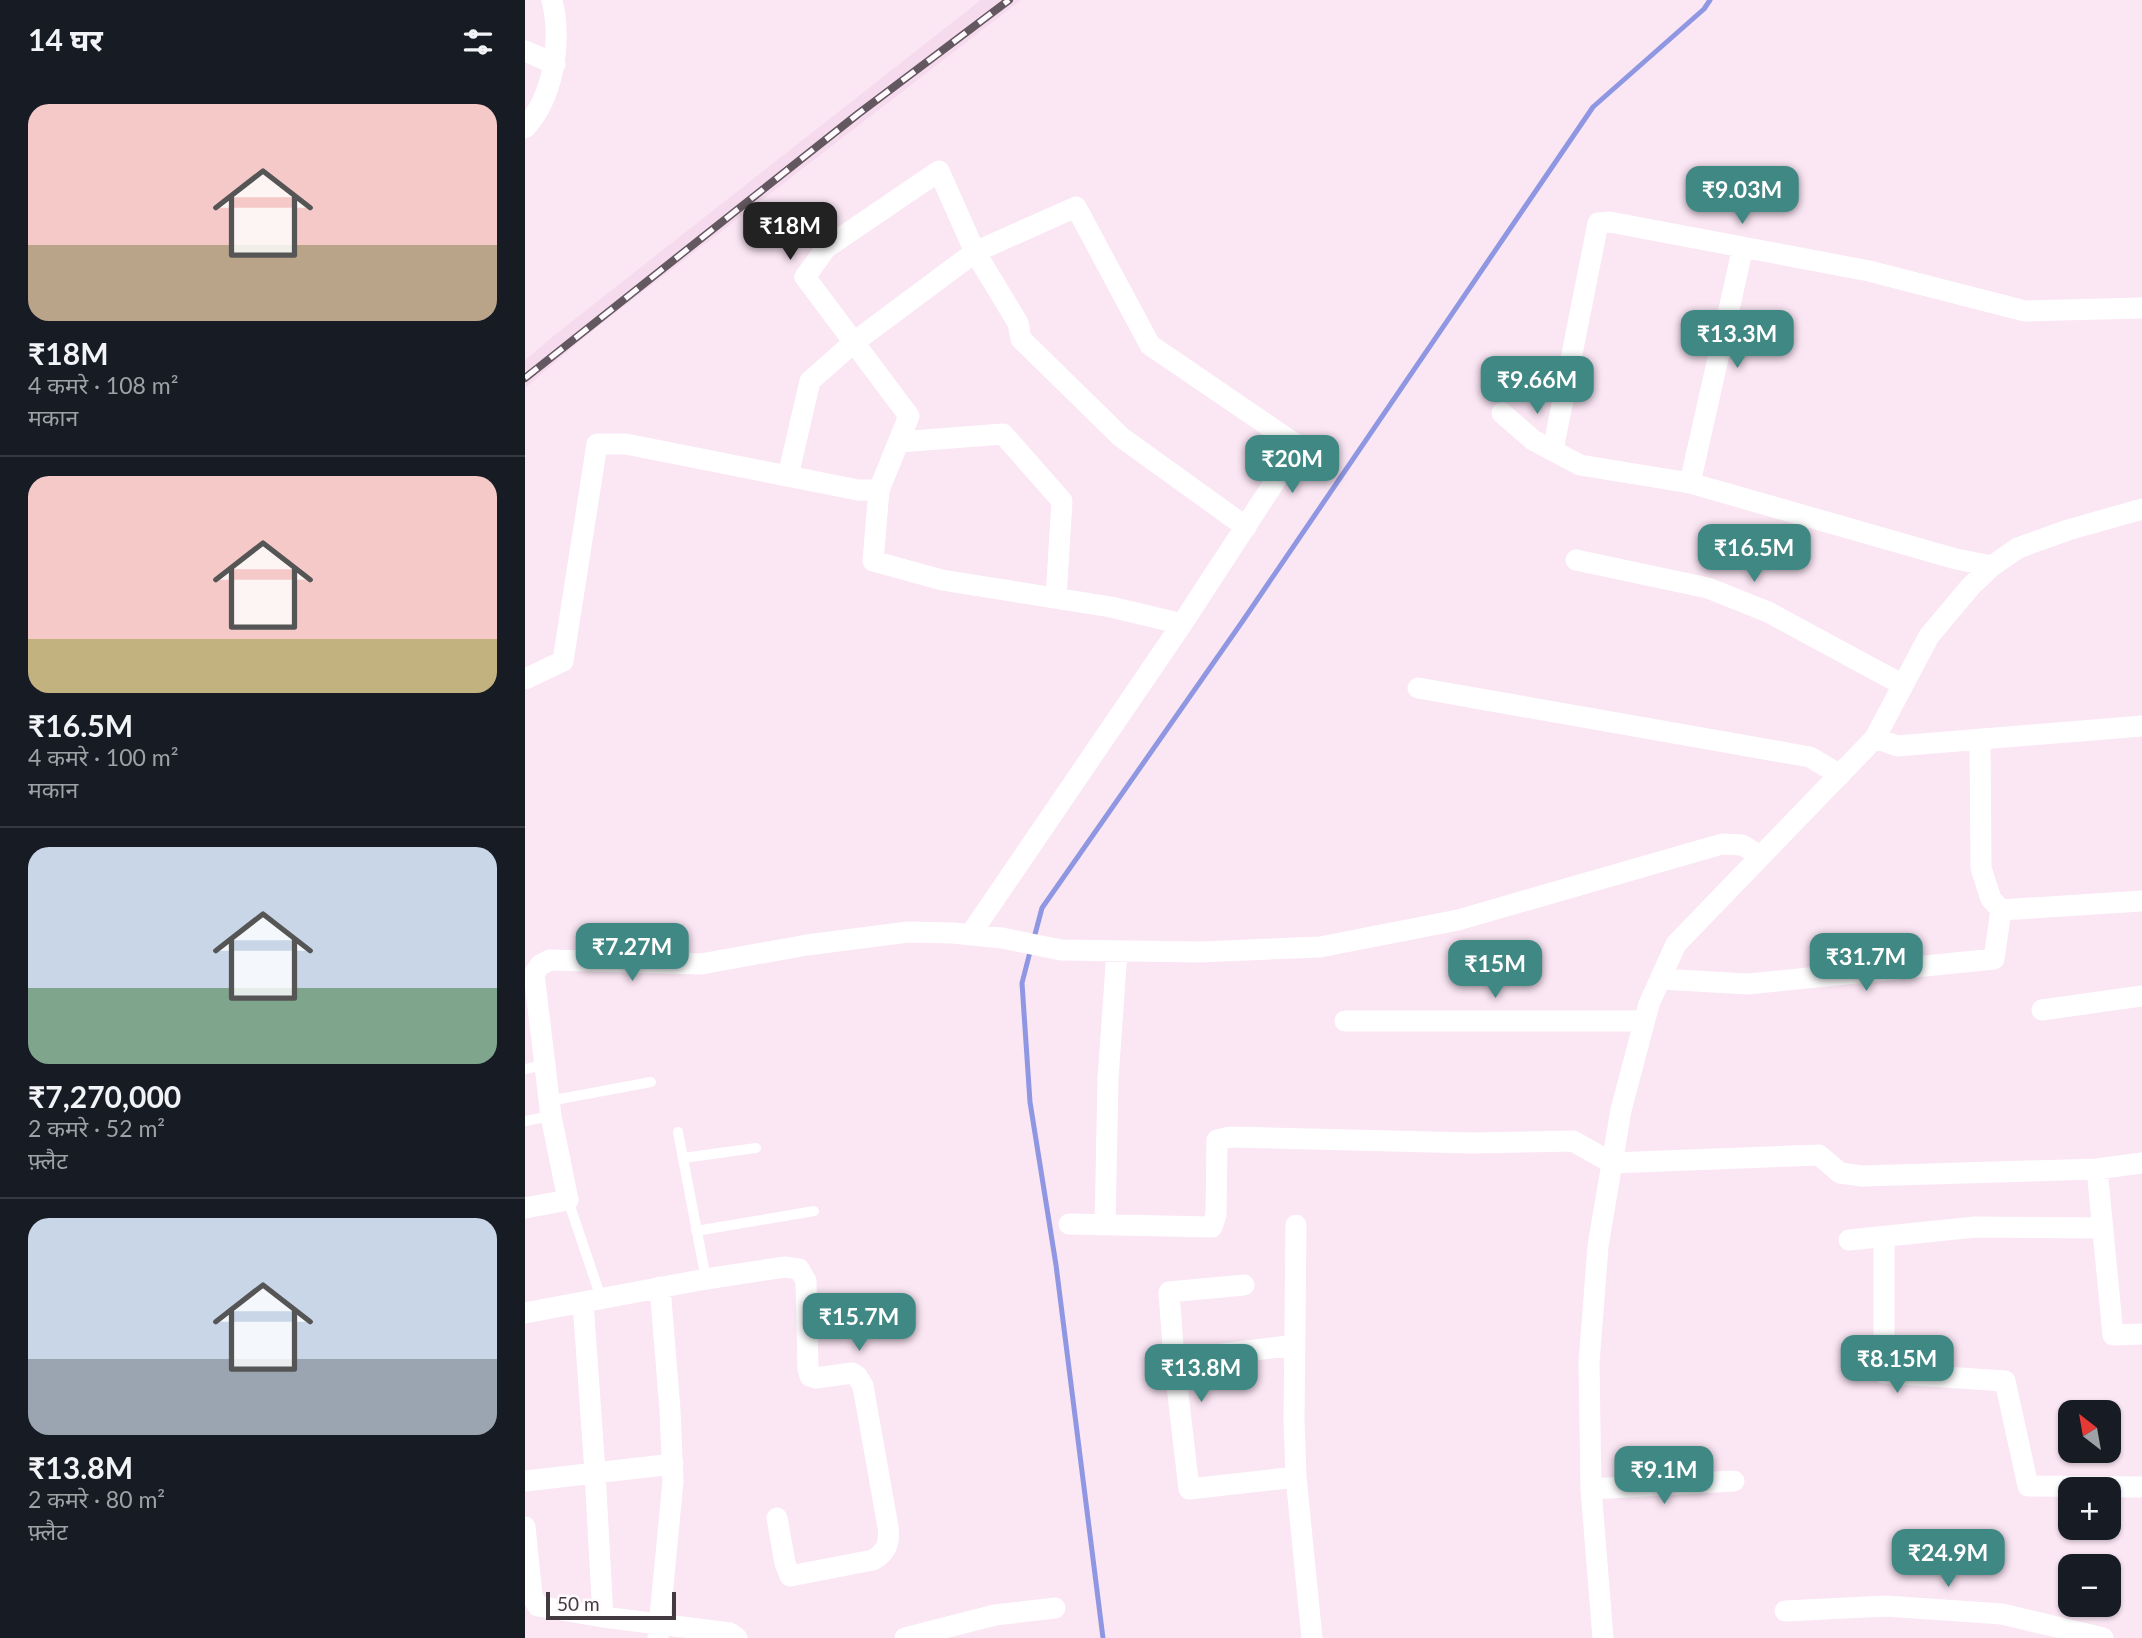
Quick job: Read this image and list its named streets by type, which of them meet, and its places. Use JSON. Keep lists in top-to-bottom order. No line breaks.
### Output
{"scale_bar":"50 m","north":"top left","page":{"heading":"14 घर","list":[{"name":"₹18M","note":"4 कमरे · 108 m² · मकान"},{"name":"₹16.5M","note":"4 कमरे · 100 m² · मकान"},{"name":"₹7,270,000","note":"2 कमरे · 52 m² · फ़्लैट"},{"name":"₹13.8M","note":"2 कमरे · 80 m² · फ़्लैट"}],"price":["₹9.03M","₹18M","₹13.3M","₹9.66M","₹20M","₹16.5M","₹7.27M","₹31.7M","₹15M","₹15.7M","₹8.15M","₹13.8M","₹9.1M","₹24.9M"],"map_buttons":["+","−"],"scale":"50 m"}}
